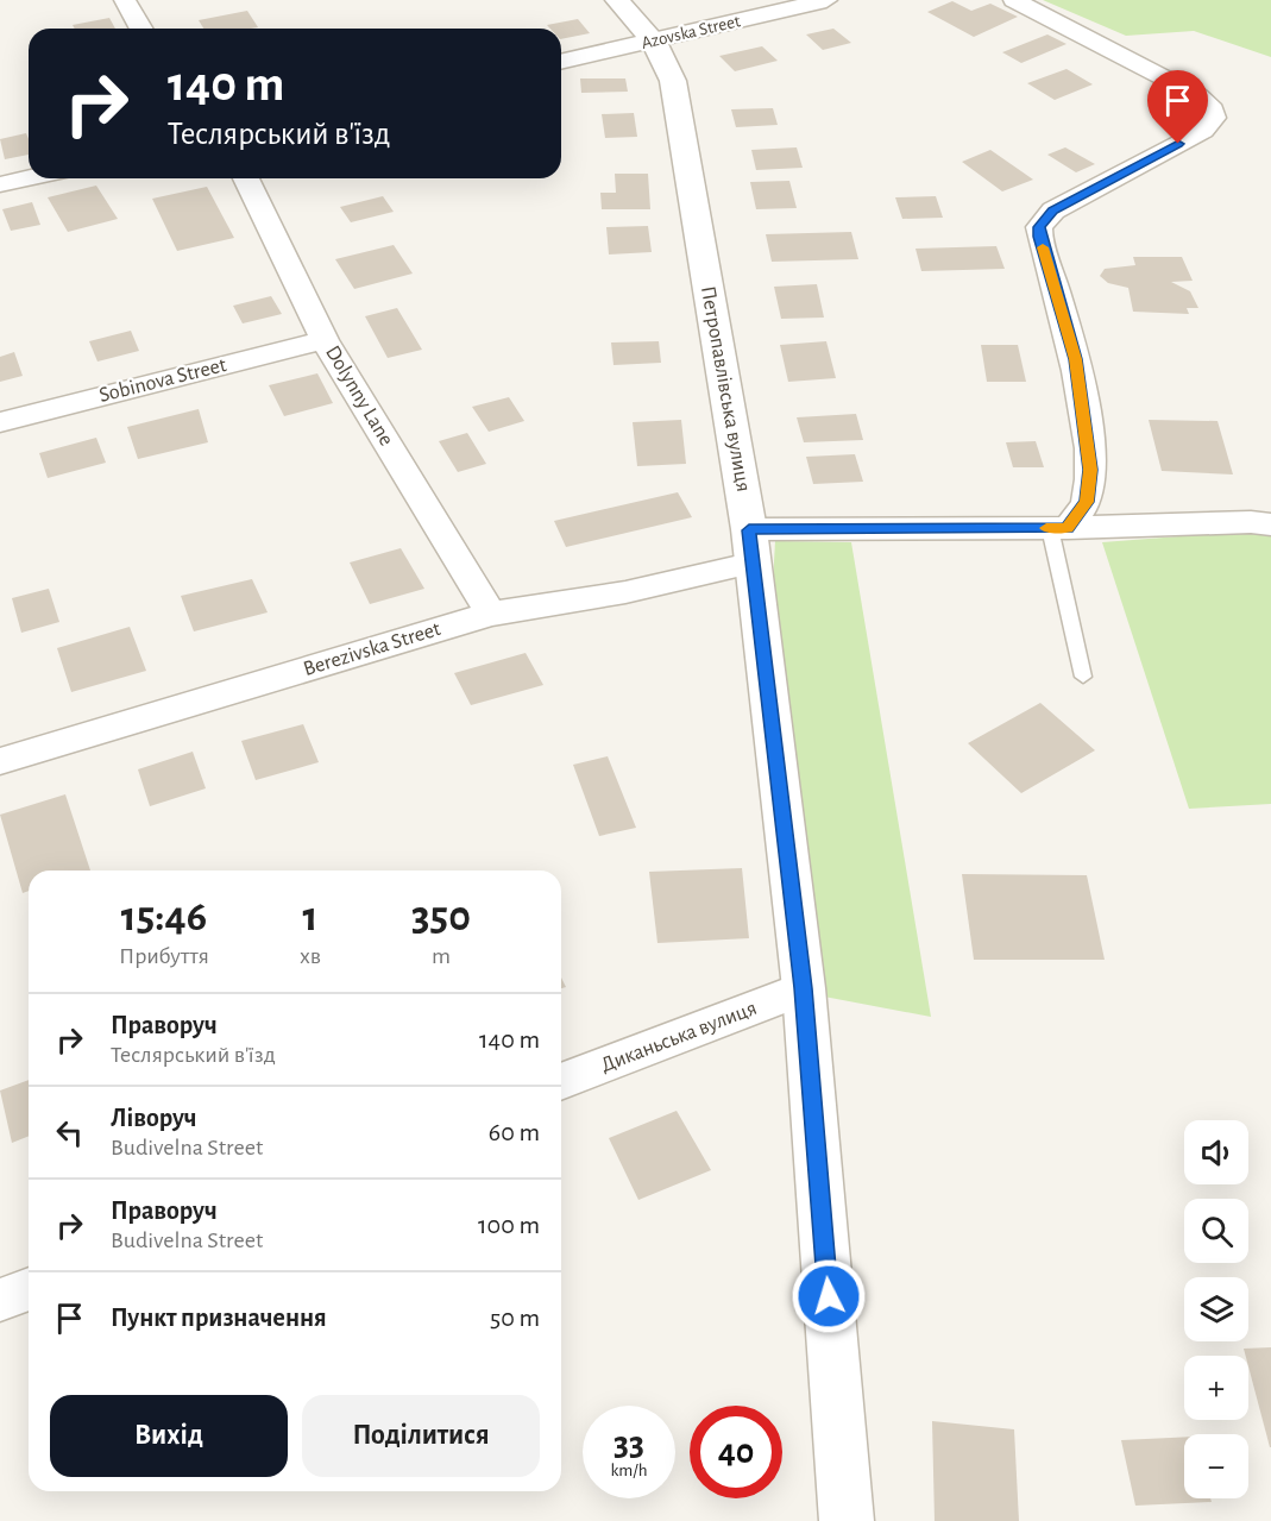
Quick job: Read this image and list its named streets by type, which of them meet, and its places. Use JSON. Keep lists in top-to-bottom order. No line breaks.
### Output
{"streets":{"street":["Azovska Street","Sobinova Street","Петропавлівська вулиця","Dolynny Lane","Berezivska Street","Диканьська вулиця"]},"crossings":[["Azovska Street","Петропавлівська вулиця"],["Sobinova Street","Dolynny Lane"],["Петропавлівська вулиця","Berezivska Street"],["Петропавлівська вулиця","Диканьська вулиця"],["Dolynny Lane","Berezivska Street"]],"page":{"turn":["140 m","Теслярський в'їзд"],"eta":["15:46","Прибуття","1","хв","350","m"],"list":[{"name":"Праворуч","note":"Теслярський в'їзд","value":"140 m"},{"name":"Ліворуч","note":"Budivelna Street","value":"60 m"},{"name":"Праворуч","note":"Budivelna Street","value":"100 m"},{"name":"Пункт призначення","value":"50 m"}],"map_buttons":["+","−"],"buttons":["Вихід","Поділитися"],"speed":"33 km/h","limit":"40"}}
